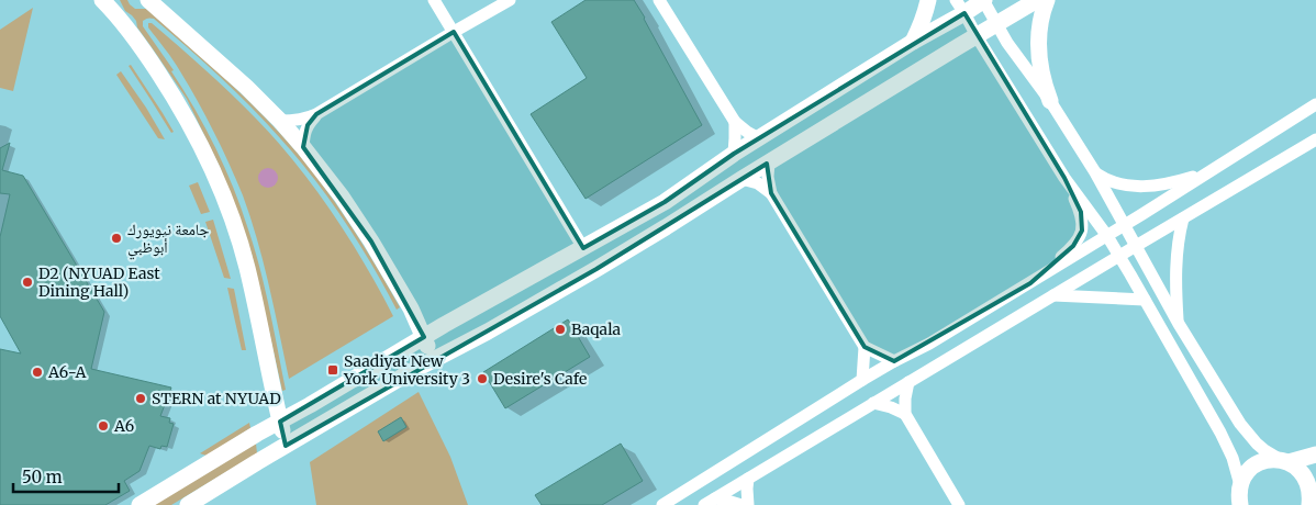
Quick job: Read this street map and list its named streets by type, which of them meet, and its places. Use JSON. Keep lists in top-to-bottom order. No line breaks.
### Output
{"places":{"other":["جامعة نيويورك أبوظبي","D2 (NYUAD East Dining Hall)","Baqala","A6-A","Desire's Cafe","STERN at NYUAD","A6"],"transit":["Saadiyat New York University 3"]},"scale_bar":"50 m"}
